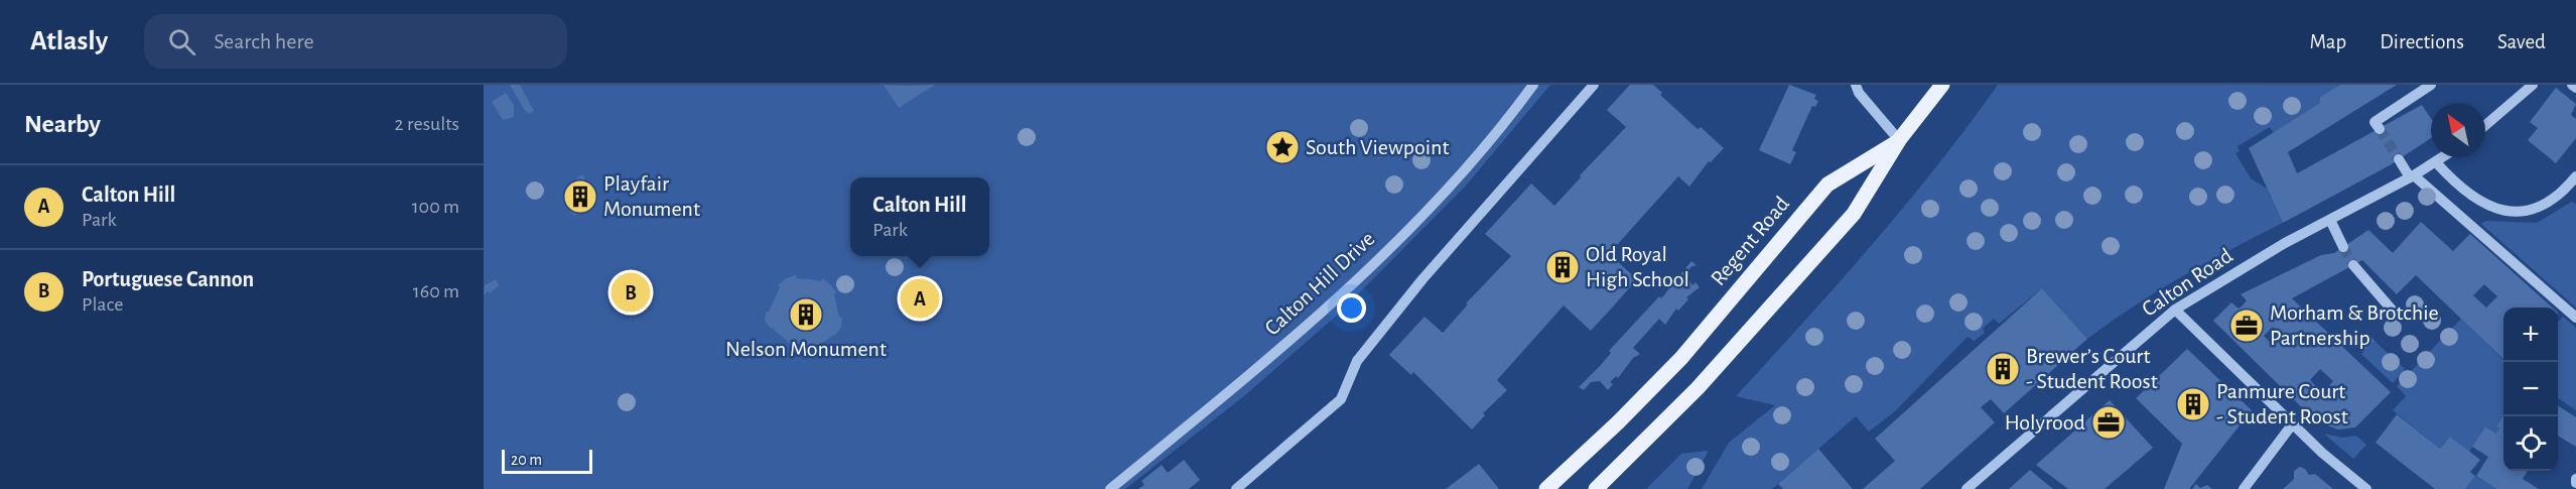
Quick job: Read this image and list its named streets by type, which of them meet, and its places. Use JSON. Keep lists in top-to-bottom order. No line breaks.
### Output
{"streets":{"main road":["Regent Road"],"street":["Calton Road","Calton Hill Drive"]},"places":{"place":["South Viewpoint"],"building":["Playfair Monument","Old Royal High School","Nelson Monument","Brewer’s Court - Student Roost","Panmure Court - Student Roost"],"office":["Morham & Brotchie Partnership","Holyrood"]},"scale_bar":"20 m","north":"top left","page":{"header":"Atlasly","search":"Search here","nav":["Map","Directions","Saved"],"heading":["Nearby","2 results"],"list":[{"mark":"A","name":"Calton Hill","note":"Park","value":"100 m"},{"mark":"B","name":"Portuguese Cannon","note":"Place","value":"160 m"}],"popup":["Calton Hill","Park"],"pins":["B","A"],"map_buttons":["+","−"],"scale":"20 m"}}
